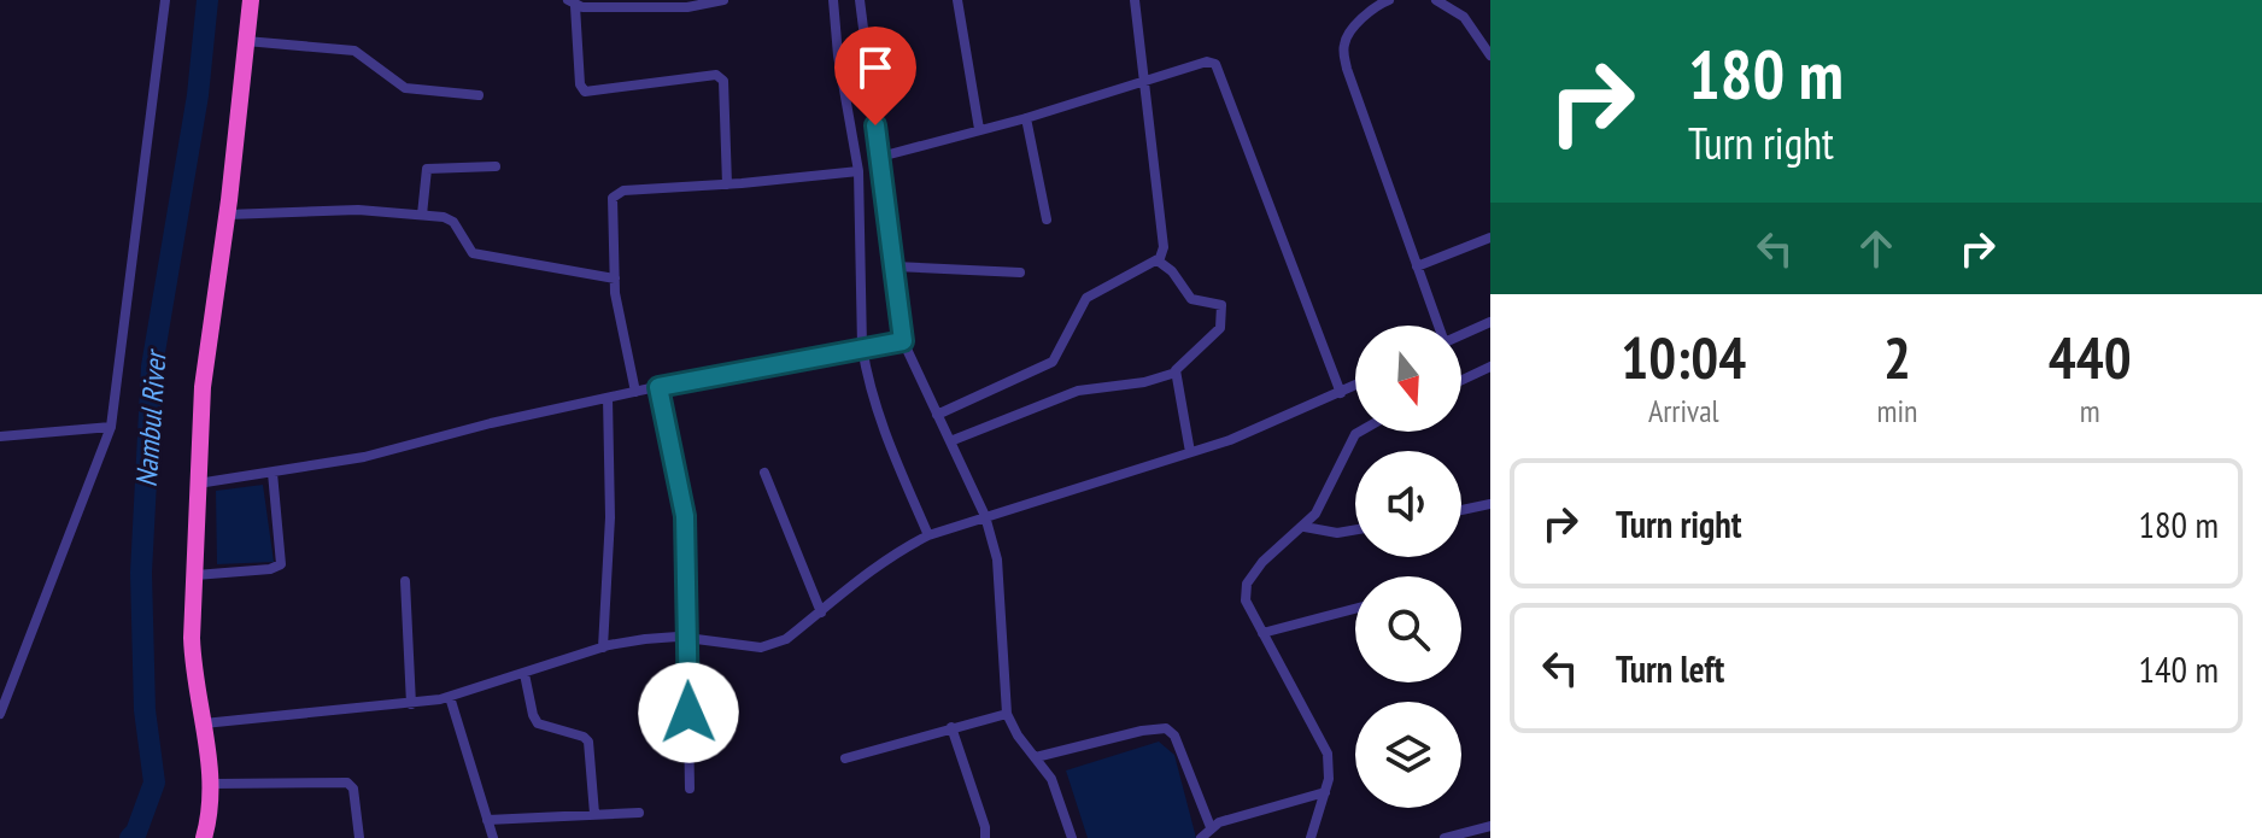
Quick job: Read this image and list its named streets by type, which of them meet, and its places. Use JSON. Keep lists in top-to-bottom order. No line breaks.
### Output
{"water":["Nambul River"],"north":"bottom","page":{"turn":["180 m","Turn right"],"eta":["10:04","Arrival","2","min","440","m"],"list":[{"name":"Turn right","value":"180 m"},{"name":"Turn left","value":"140 m"}]}}
